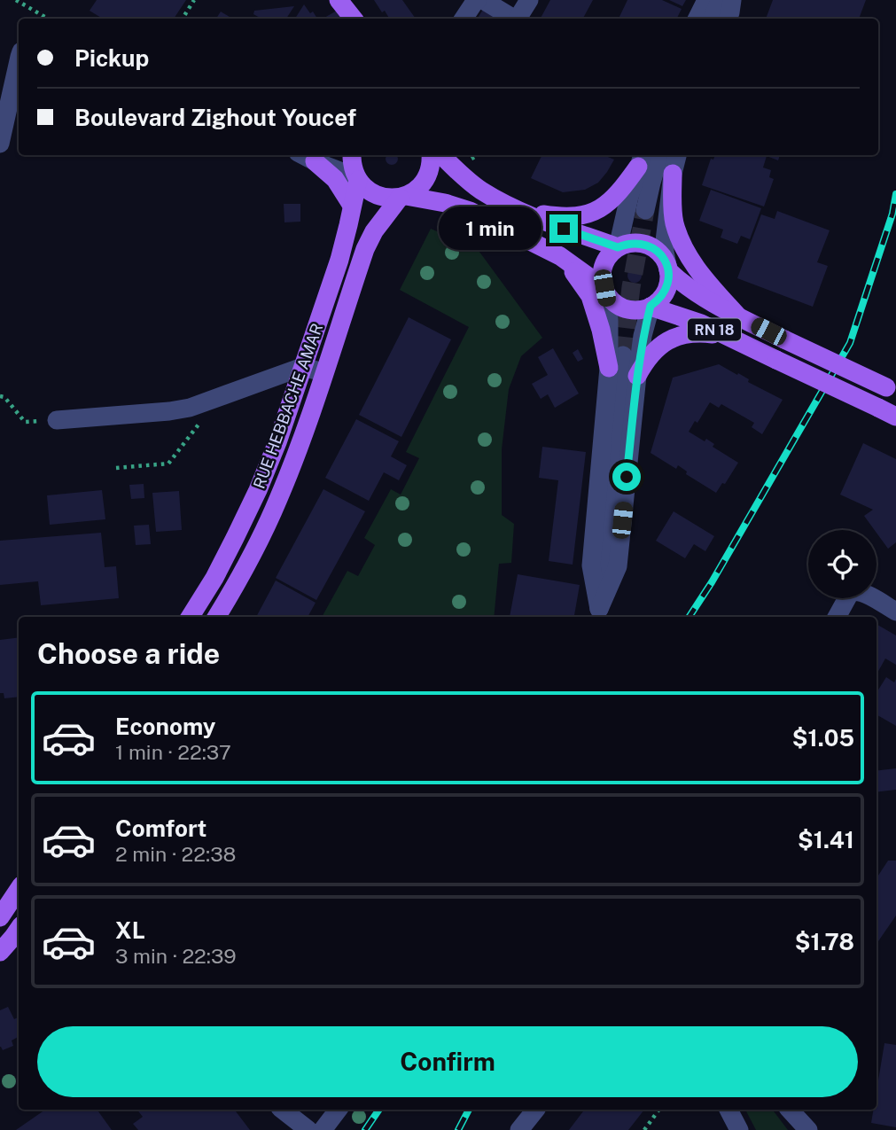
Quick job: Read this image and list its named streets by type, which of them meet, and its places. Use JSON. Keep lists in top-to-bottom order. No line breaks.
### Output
{"streets":{"main road":["RN 18","RUE HEBBACHE AMAR"]},"page":{"banner":["Pickup","Boulevard Zighout Youcef"],"bubble":"1 min","heading":"Choose a ride","list":[{"name":"Economy","note":"1 min · 22:37","value":"$1.05"},{"name":"Comfort","note":"2 min · 22:38","value":"$1.41"},{"name":"XL","note":"3 min · 22:39","value":"$1.78"}],"buttons":"Confirm"}}
